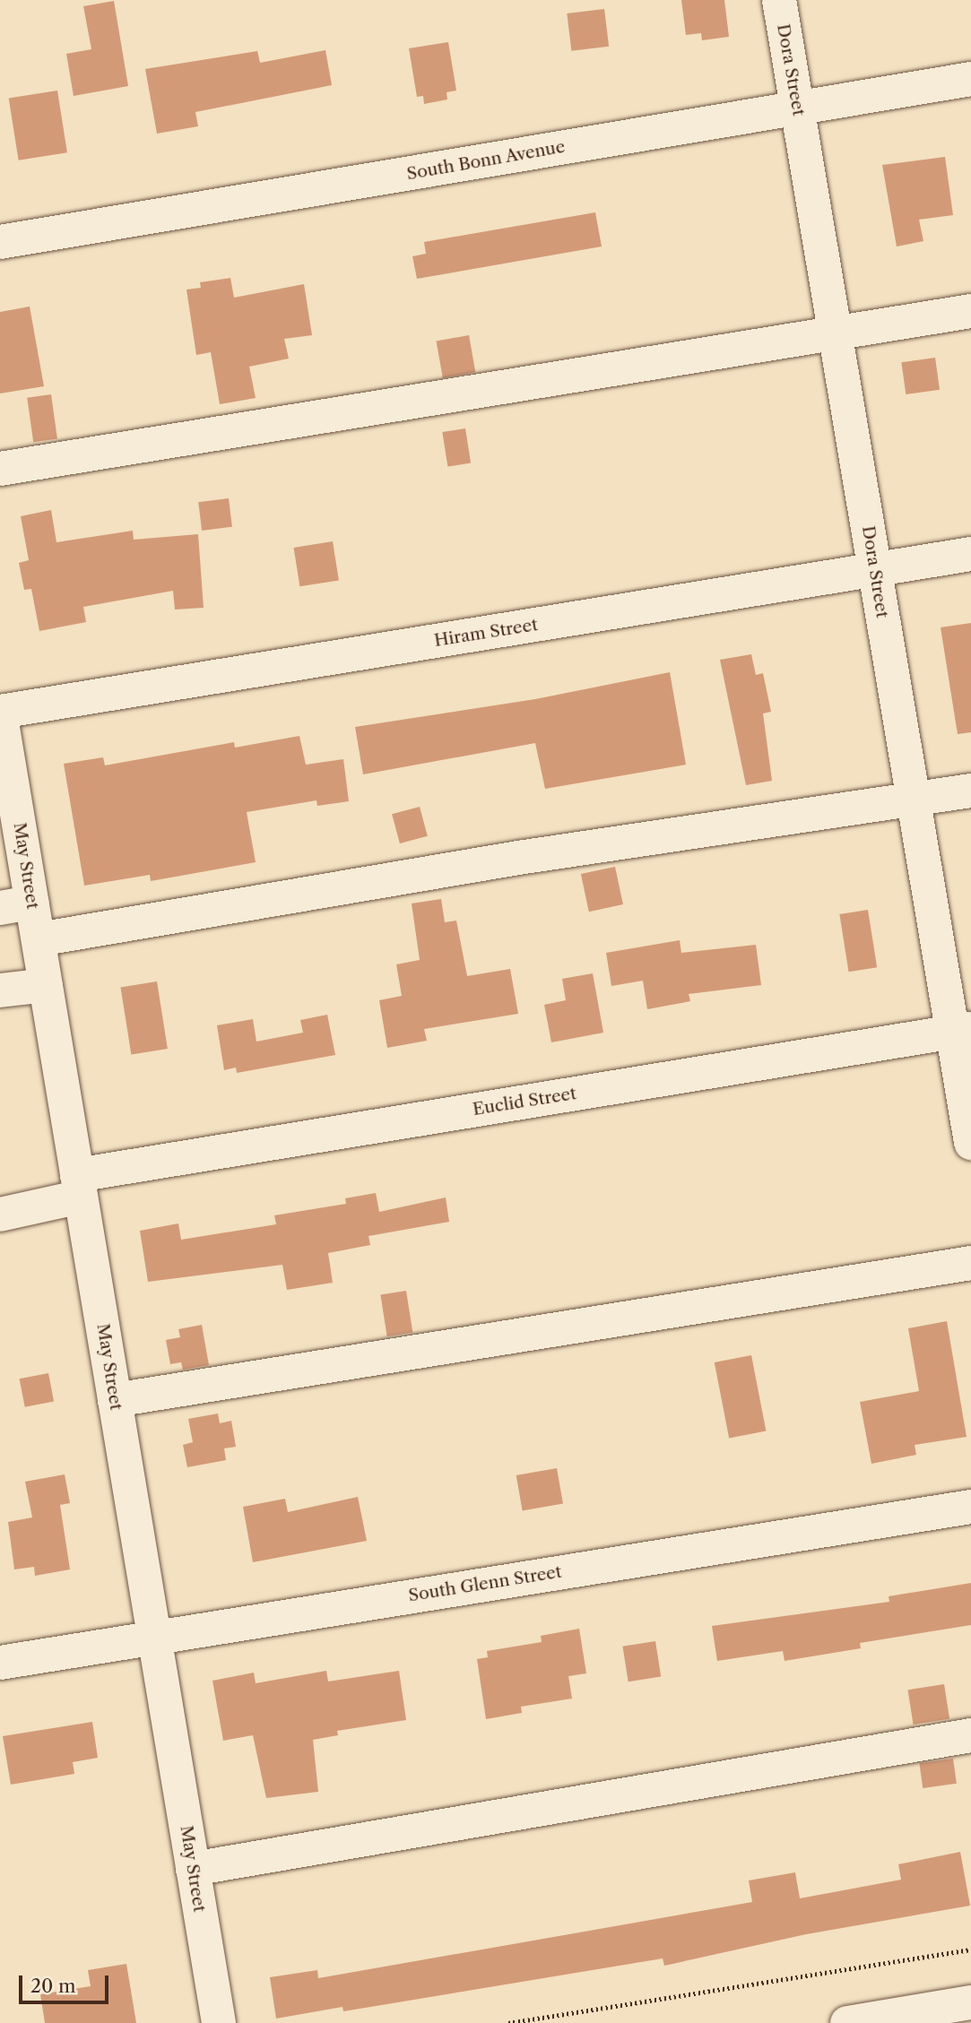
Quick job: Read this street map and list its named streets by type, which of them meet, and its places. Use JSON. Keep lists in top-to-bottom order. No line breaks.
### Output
{"streets":{"street":["Dora Street","South Bonn Avenue","Hiram Street","May Street","Euclid Street","South Glenn Street"]},"crossings":[["Dora Street","South Bonn Avenue"],["Dora Street","Hiram Street"],["Dora Street","Euclid Street"],["Hiram Street","May Street"],["May Street","Euclid Street"],["May Street","South Glenn Street"]],"scale_bar":"20 m"}
